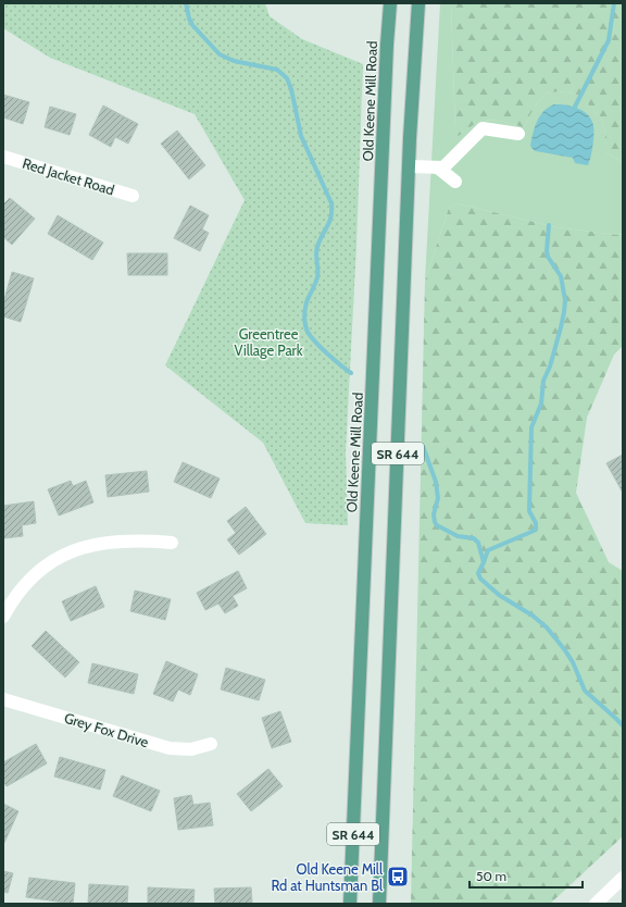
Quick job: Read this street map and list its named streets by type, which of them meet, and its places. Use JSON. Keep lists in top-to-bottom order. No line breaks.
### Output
{"streets":{"main road":["Old Keene Mill Road","SR 644"],"street":["Red Jacket Road","Grey Fox Drive"]},"parks":["Greentree Village Park"],"places":{"bus stop":["Old Keene Mill Rd at Huntsman Bl"]},"scale_bar":"50 m"}
